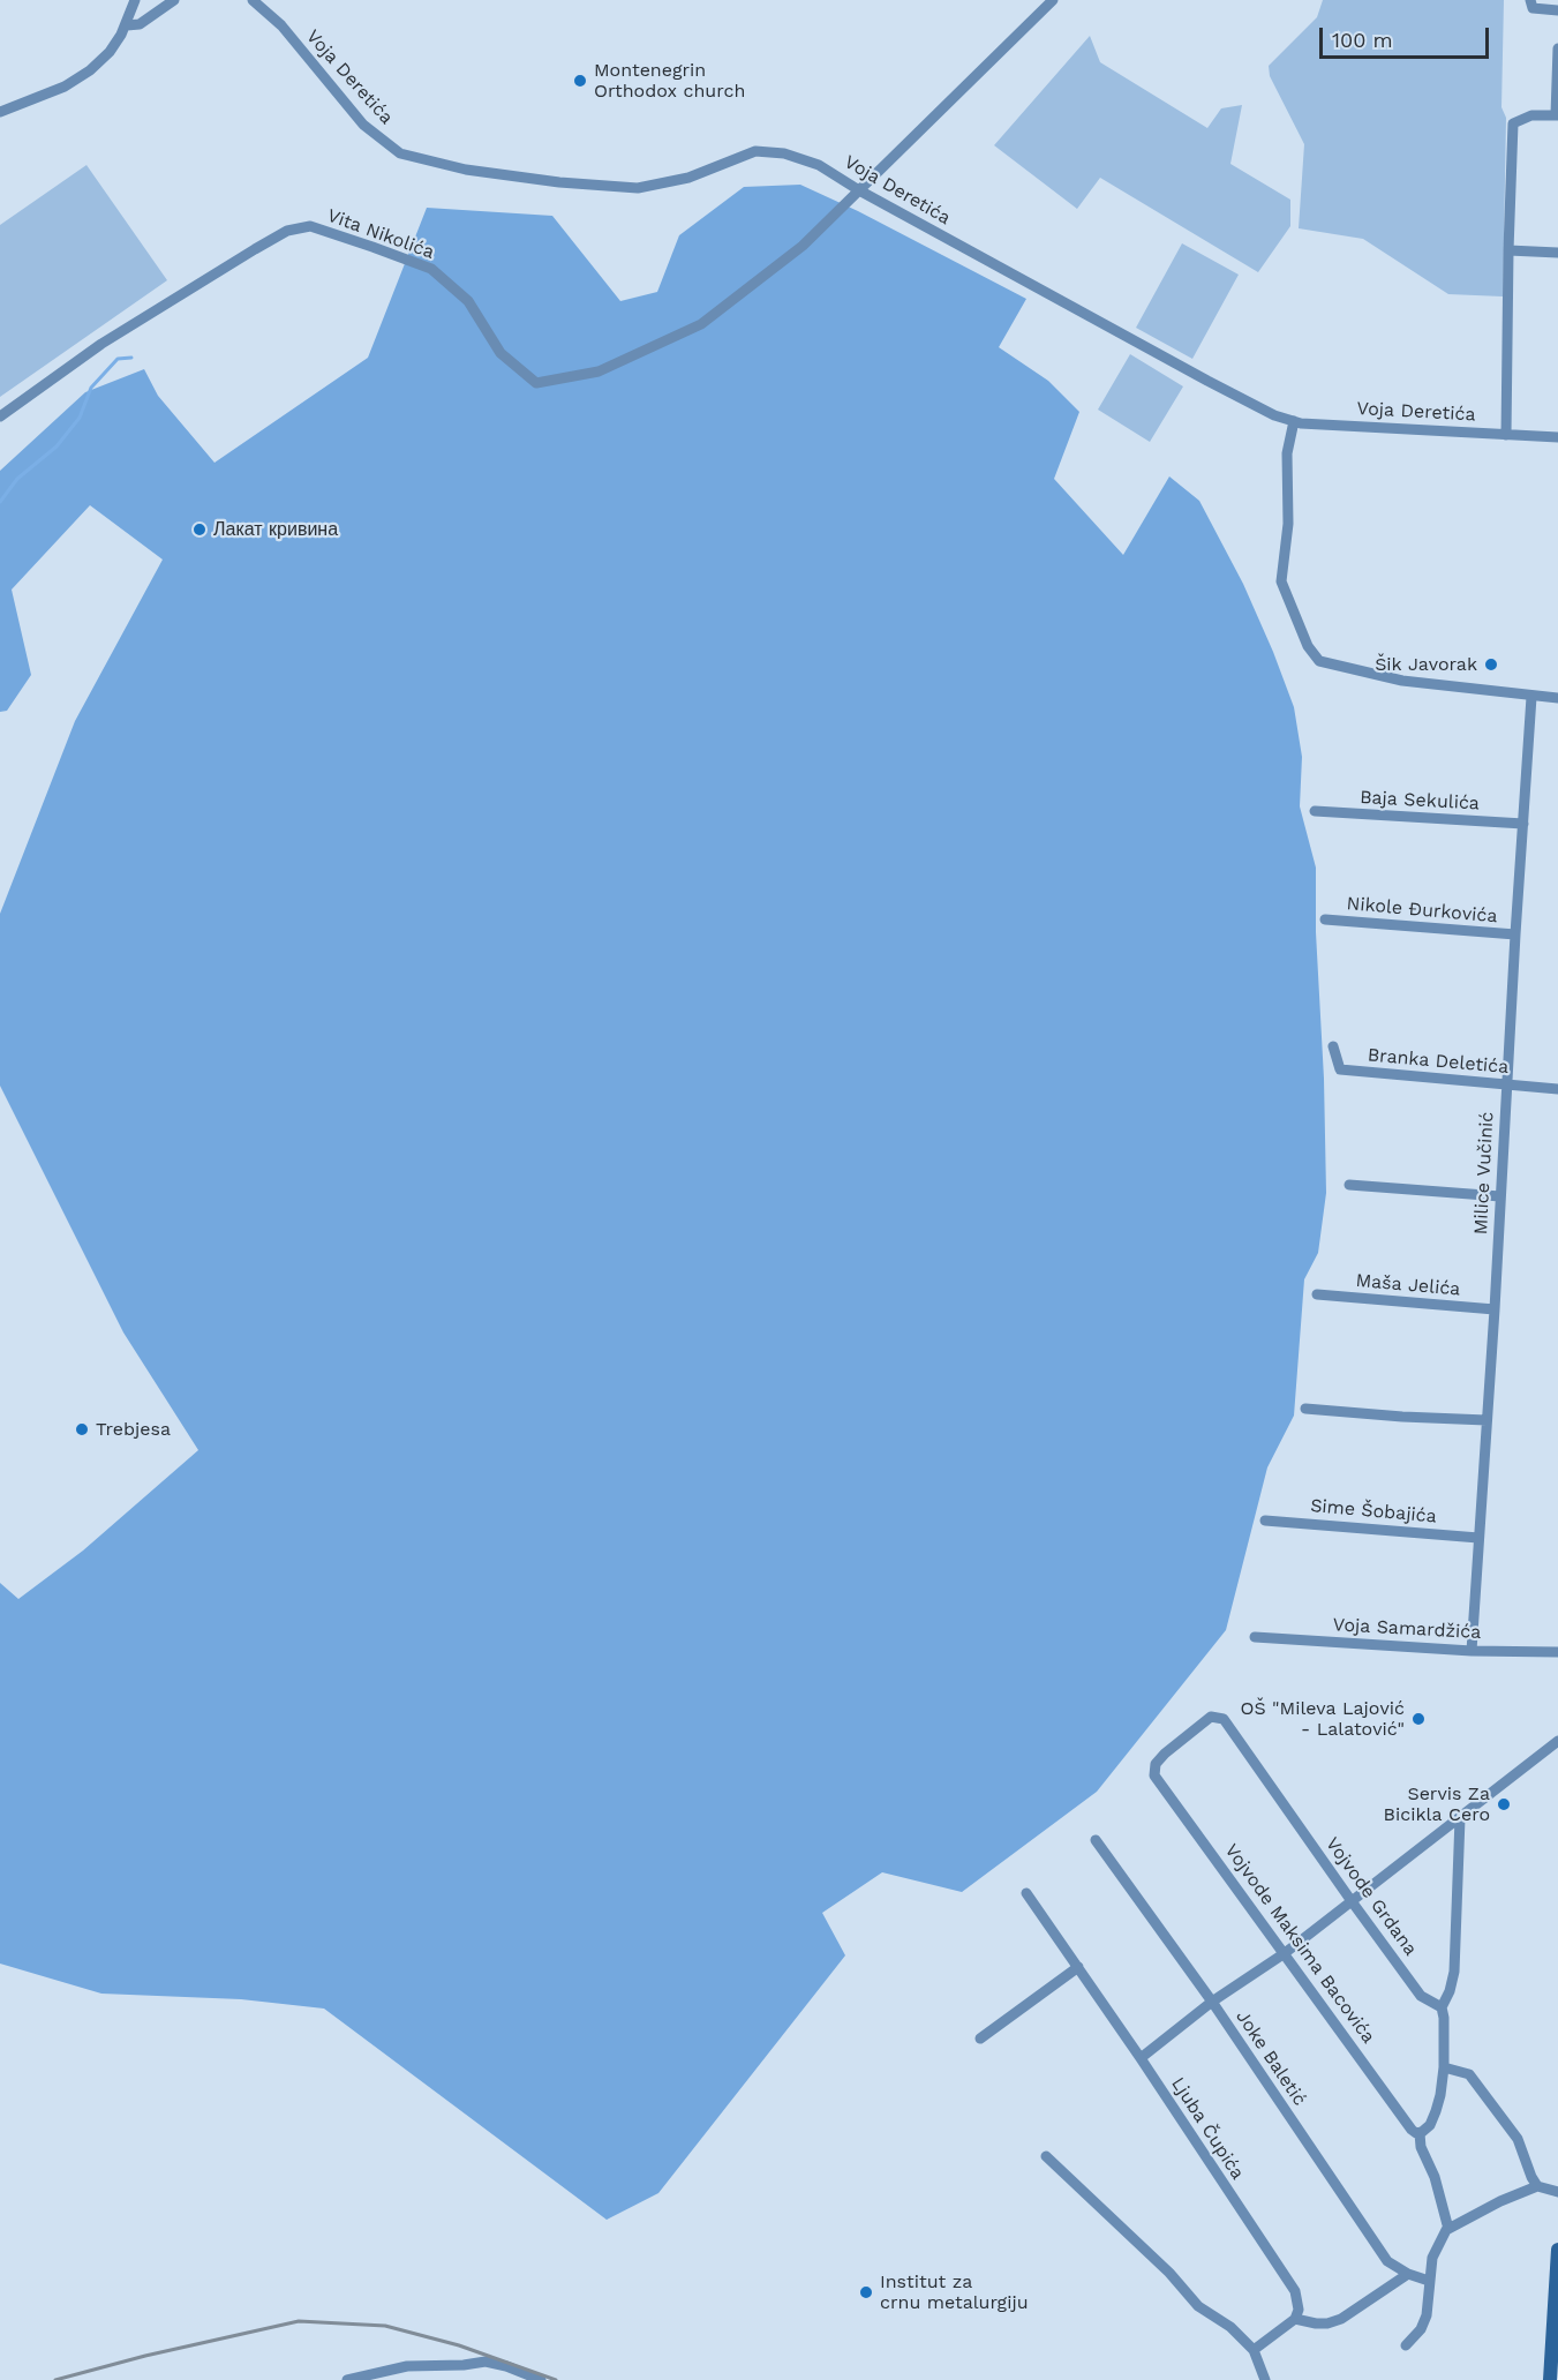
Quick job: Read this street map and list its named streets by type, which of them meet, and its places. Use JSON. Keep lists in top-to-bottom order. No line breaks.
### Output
{"streets":{"street":["Voja Deretića","Vita Nikolića","Baja Sekulića","Nikole Đurkovića","Branka Deletića","Milice Vučinić","Maša Jelića","Sime Šobajića","Voja Samardžića","Vojvode Grdana","Vojvode Maksima Bacovića","Joke Baletić","Ljuba Čupića"]},"crossings":[["Voja Deretića","Vita Nikolića"],["Baja Sekulića","Milice Vučinić"],["Nikole Đurkovića","Milice Vučinić"],["Branka Deletića","Milice Vučinić"],["Milice Vučinić","Maša Jelića"],["Milice Vučinić","Sime Šobajića"],["Milice Vučinić","Voja Samardžića"],["Vojvode Grdana","Vojvode Maksima Bacovića"]],"places":["Montenegrin Orthodox church","Лакат кривина","Šik Javorak","Trebjesa","OŠ \"Mileva Lajović - Lalatović\"","Servis Za Bicikla Cero","Institut za crnu metalurgiju"],"scale_bar":"100 m"}
